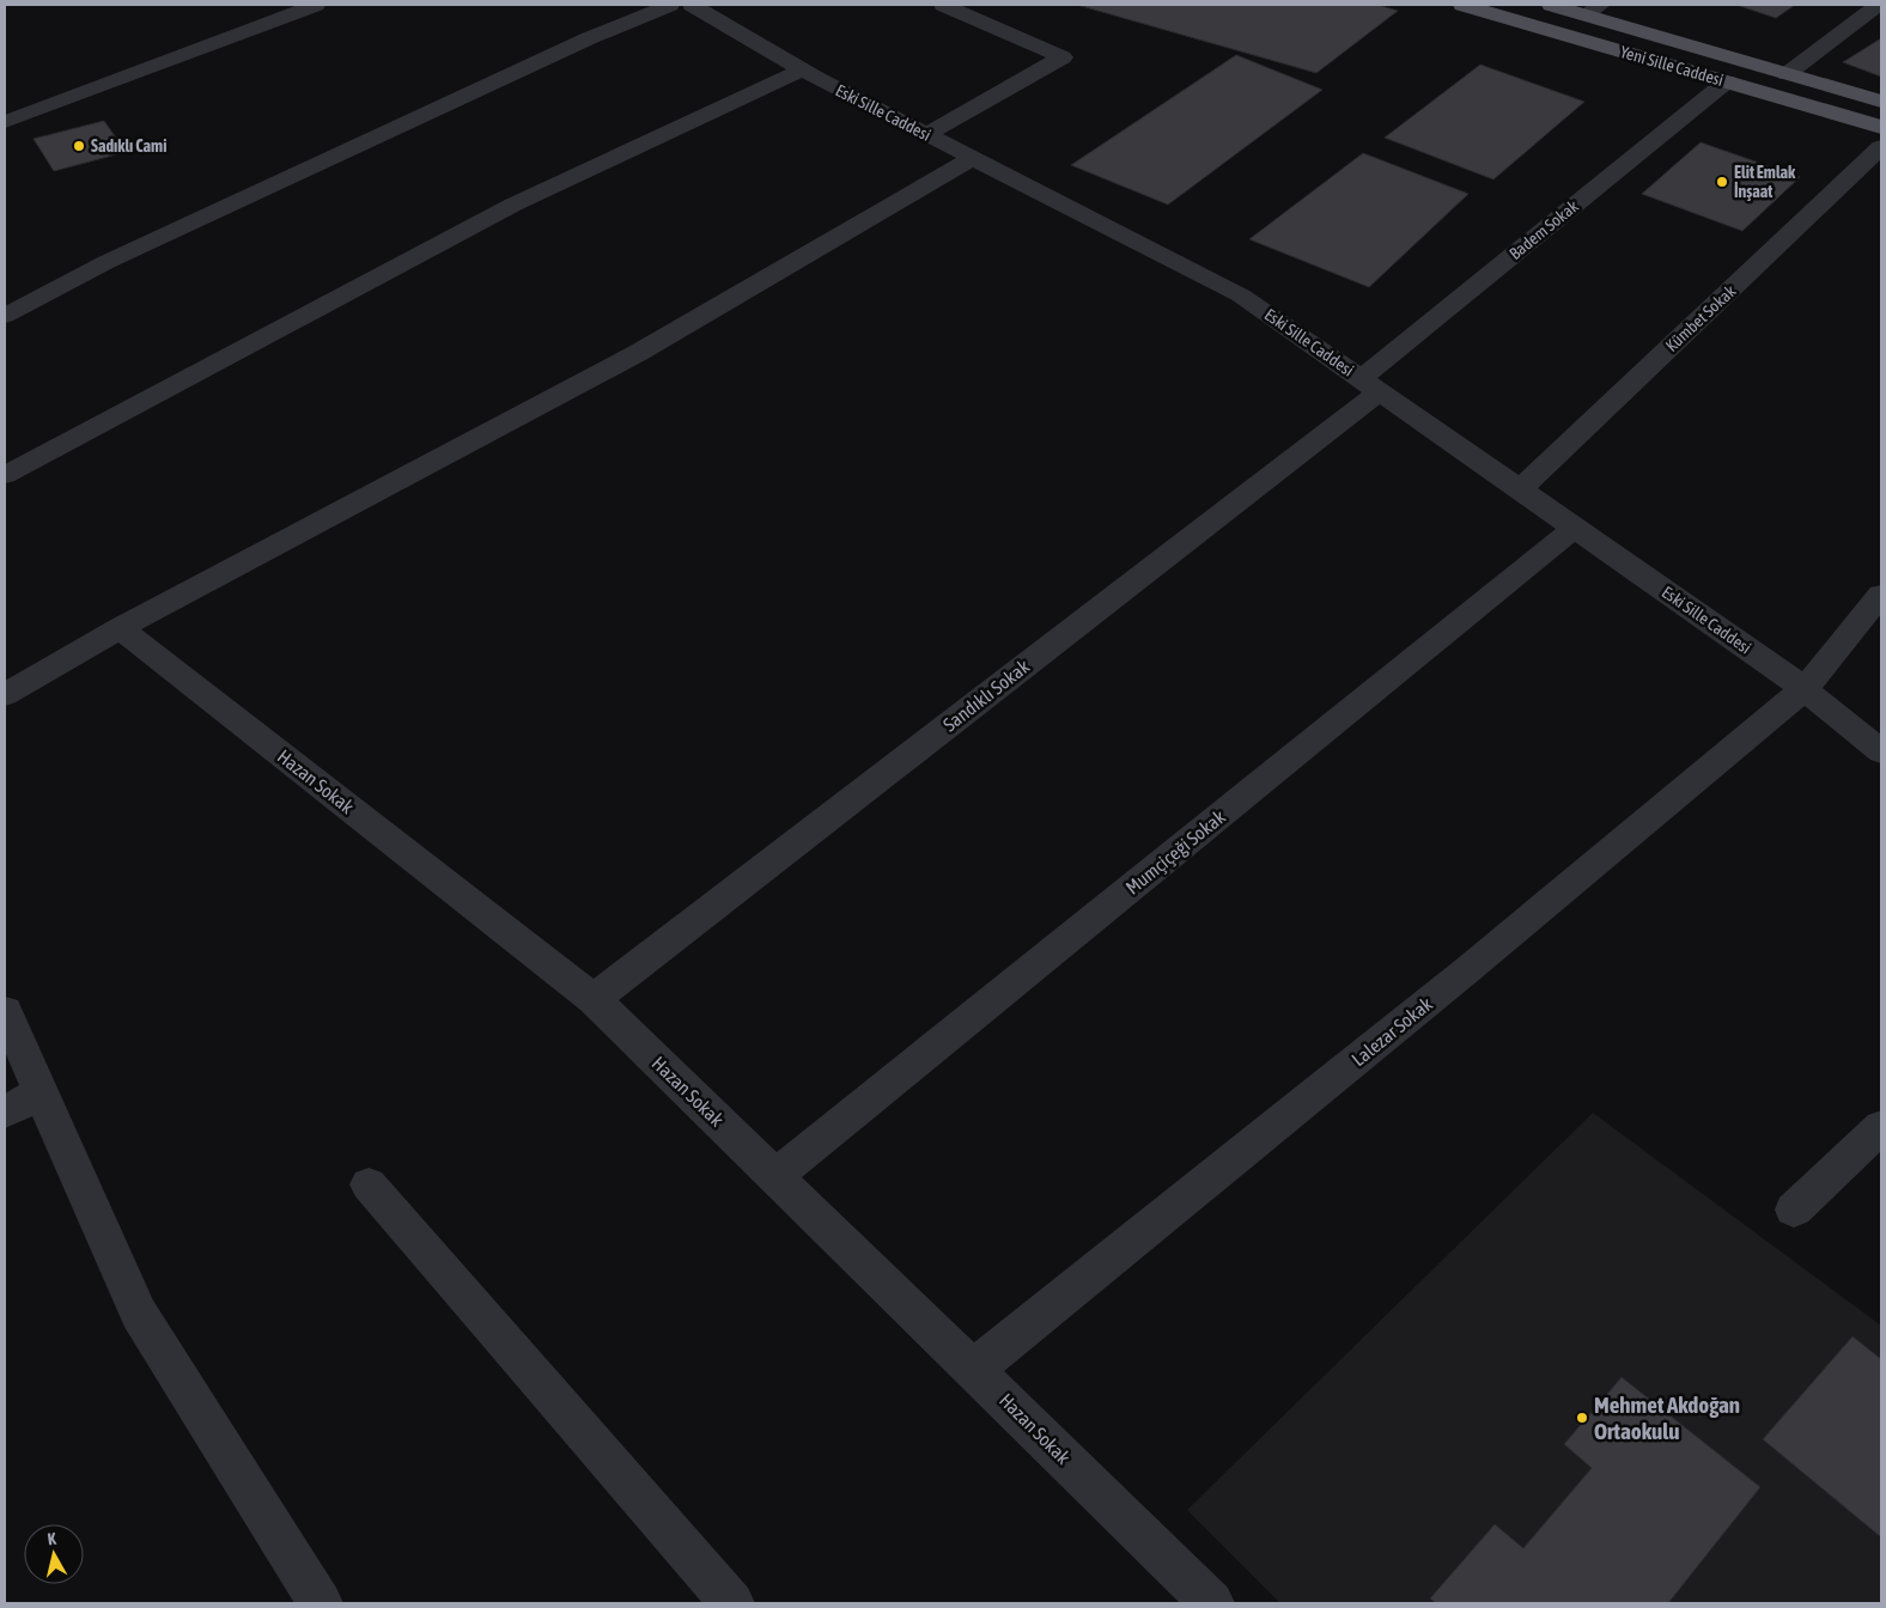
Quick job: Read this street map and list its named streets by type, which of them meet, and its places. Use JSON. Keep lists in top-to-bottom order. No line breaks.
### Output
{"streets":{"main road":["Yeni Sille Caddesi"],"street":["Eski Sille Caddesi","Badem Sokak","Kümbet Sokak","Sandıklı Sokak","Hazan Sokak","Mumçiçeği Sokak","Lalezar Sokak"]},"crossings":[["Yeni Sille Caddesi","Badem Sokak"],["Eski Sille Caddesi","Badem Sokak"],["Eski Sille Caddesi","Kümbet Sokak"],["Eski Sille Caddesi","Sandıklı Sokak"],["Eski Sille Caddesi","Mumçiçeği Sokak"],["Eski Sille Caddesi","Lalezar Sokak"],["Badem Sokak","Sandıklı Sokak"],["Sandıklı Sokak","Hazan Sokak"],["Hazan Sokak","Mumçiçeği Sokak"],["Hazan Sokak","Lalezar Sokak"]],"places":["Sadıklı Cami","Elit Emlak İnşaat","Mehmet Akdoğan Ortaokulu"],"north":"top"}
